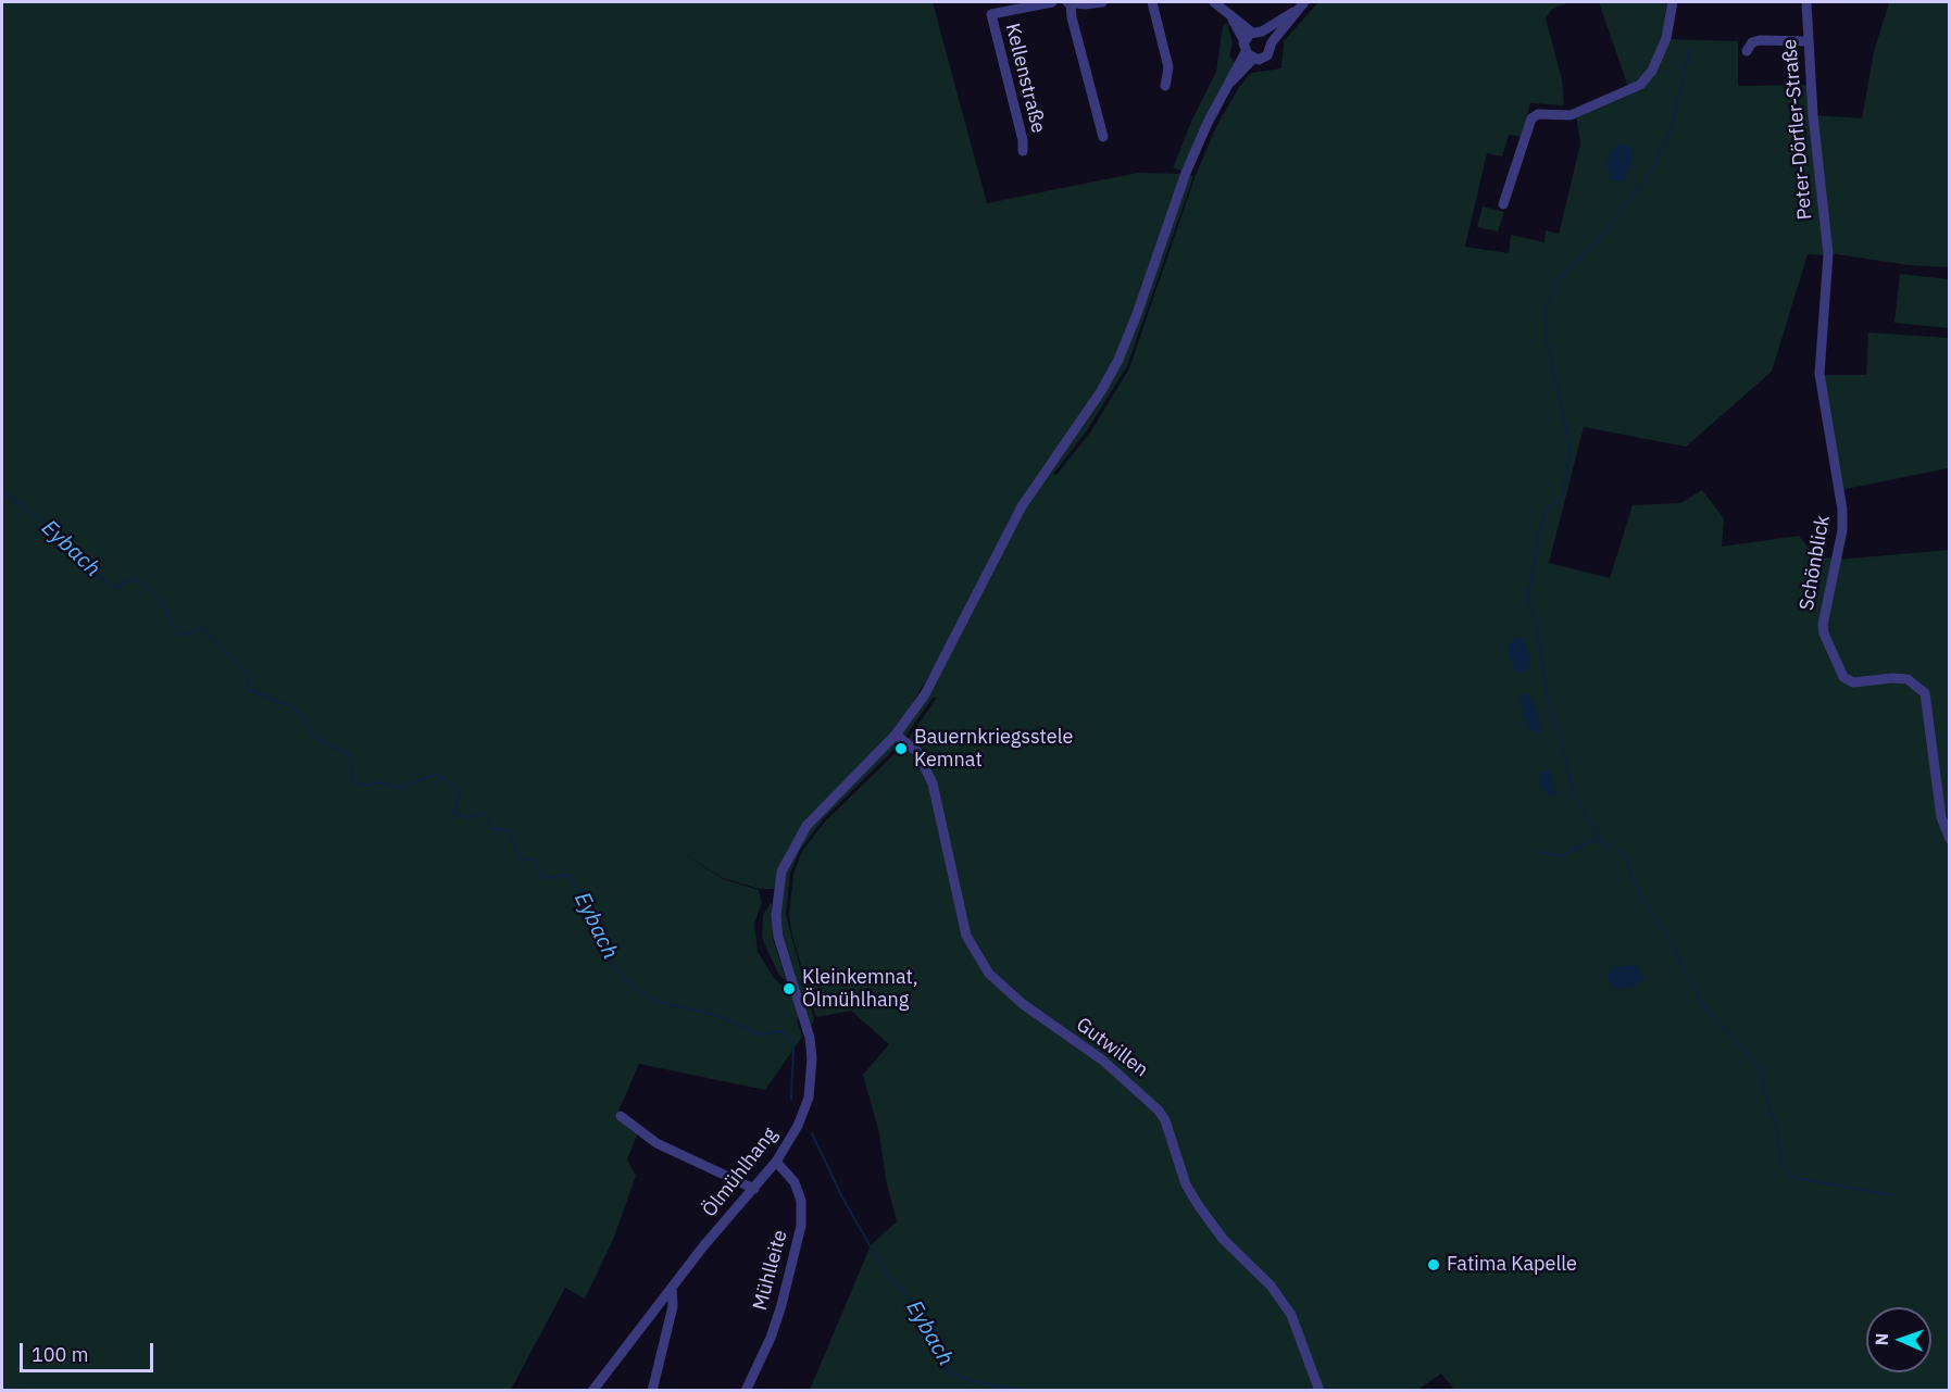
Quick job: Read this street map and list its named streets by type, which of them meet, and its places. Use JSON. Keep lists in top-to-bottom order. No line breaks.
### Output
{"streets":{"street":["Kellenstraße","Peter-Dörfler-Straße","Schönblick","Gutwillen","Ölmühlhang","Mühlleite"]},"crossings":[["Peter-Dörfler-Straße","Schönblick"],["Gutwillen","Ölmühlhang"],["Ölmühlhang","Mühlleite"]],"water":["Eybach"],"places":["Bauernkriegsstele Kemnat","Kleinkemnat, Ölmühlhang","Fatima Kapelle"],"scale_bar":"100 m","north":"left"}
